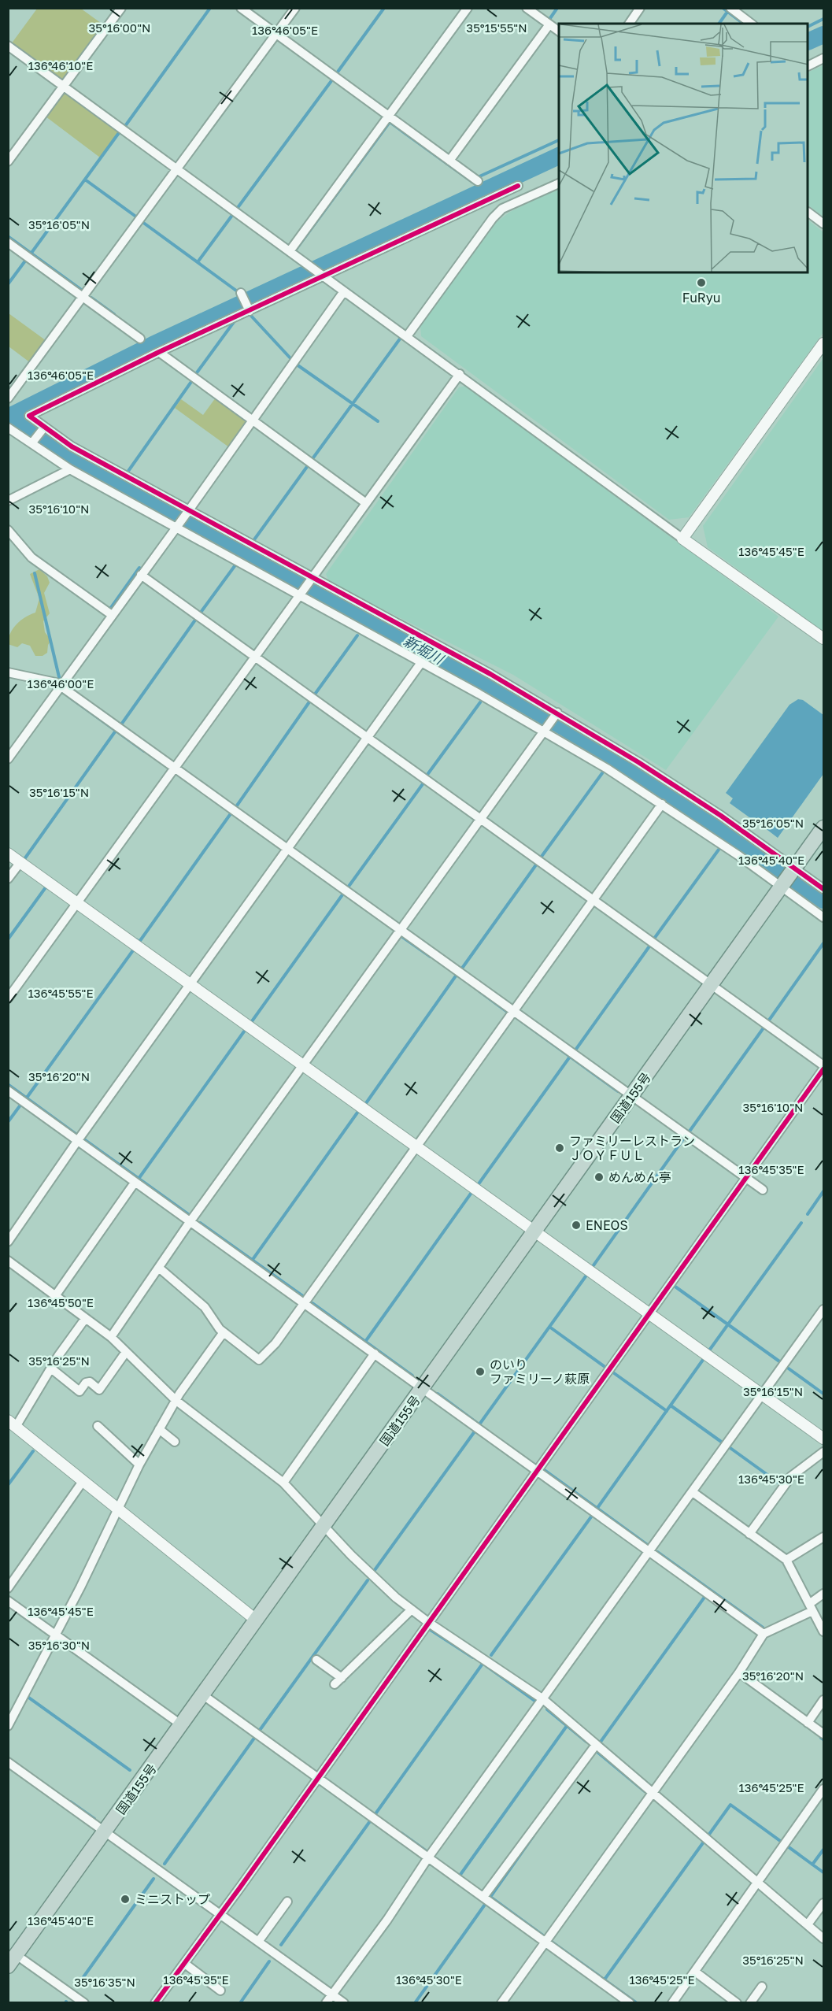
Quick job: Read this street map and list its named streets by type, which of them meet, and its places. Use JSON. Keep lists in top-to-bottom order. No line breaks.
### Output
{"streets":{"highway":["国道155号"]},"water":["新堀川"],"places":["FuRyu","ファミリーレストラン ＪＯＹＦＵＬ","めんめん亭","ENEOS","のいり ファミリーノ萩原","ミニストップ"],"coordinates":["35°16'00\"N","35°15'55\"N","136°46'05\"E","136°46'10\"E","35°16'05\"N","35°16'10\"N","136°45'45\"E","136°46'00\"E","35°16'15\"N","136°45'40\"E","136°45'55\"E","35°16'20\"N","136°45'35\"E","136°45'50\"E","35°16'25\"N","136°45'30\"E","35°16'30\"N","136°45'25\"E","35°16'35\"N"]}
